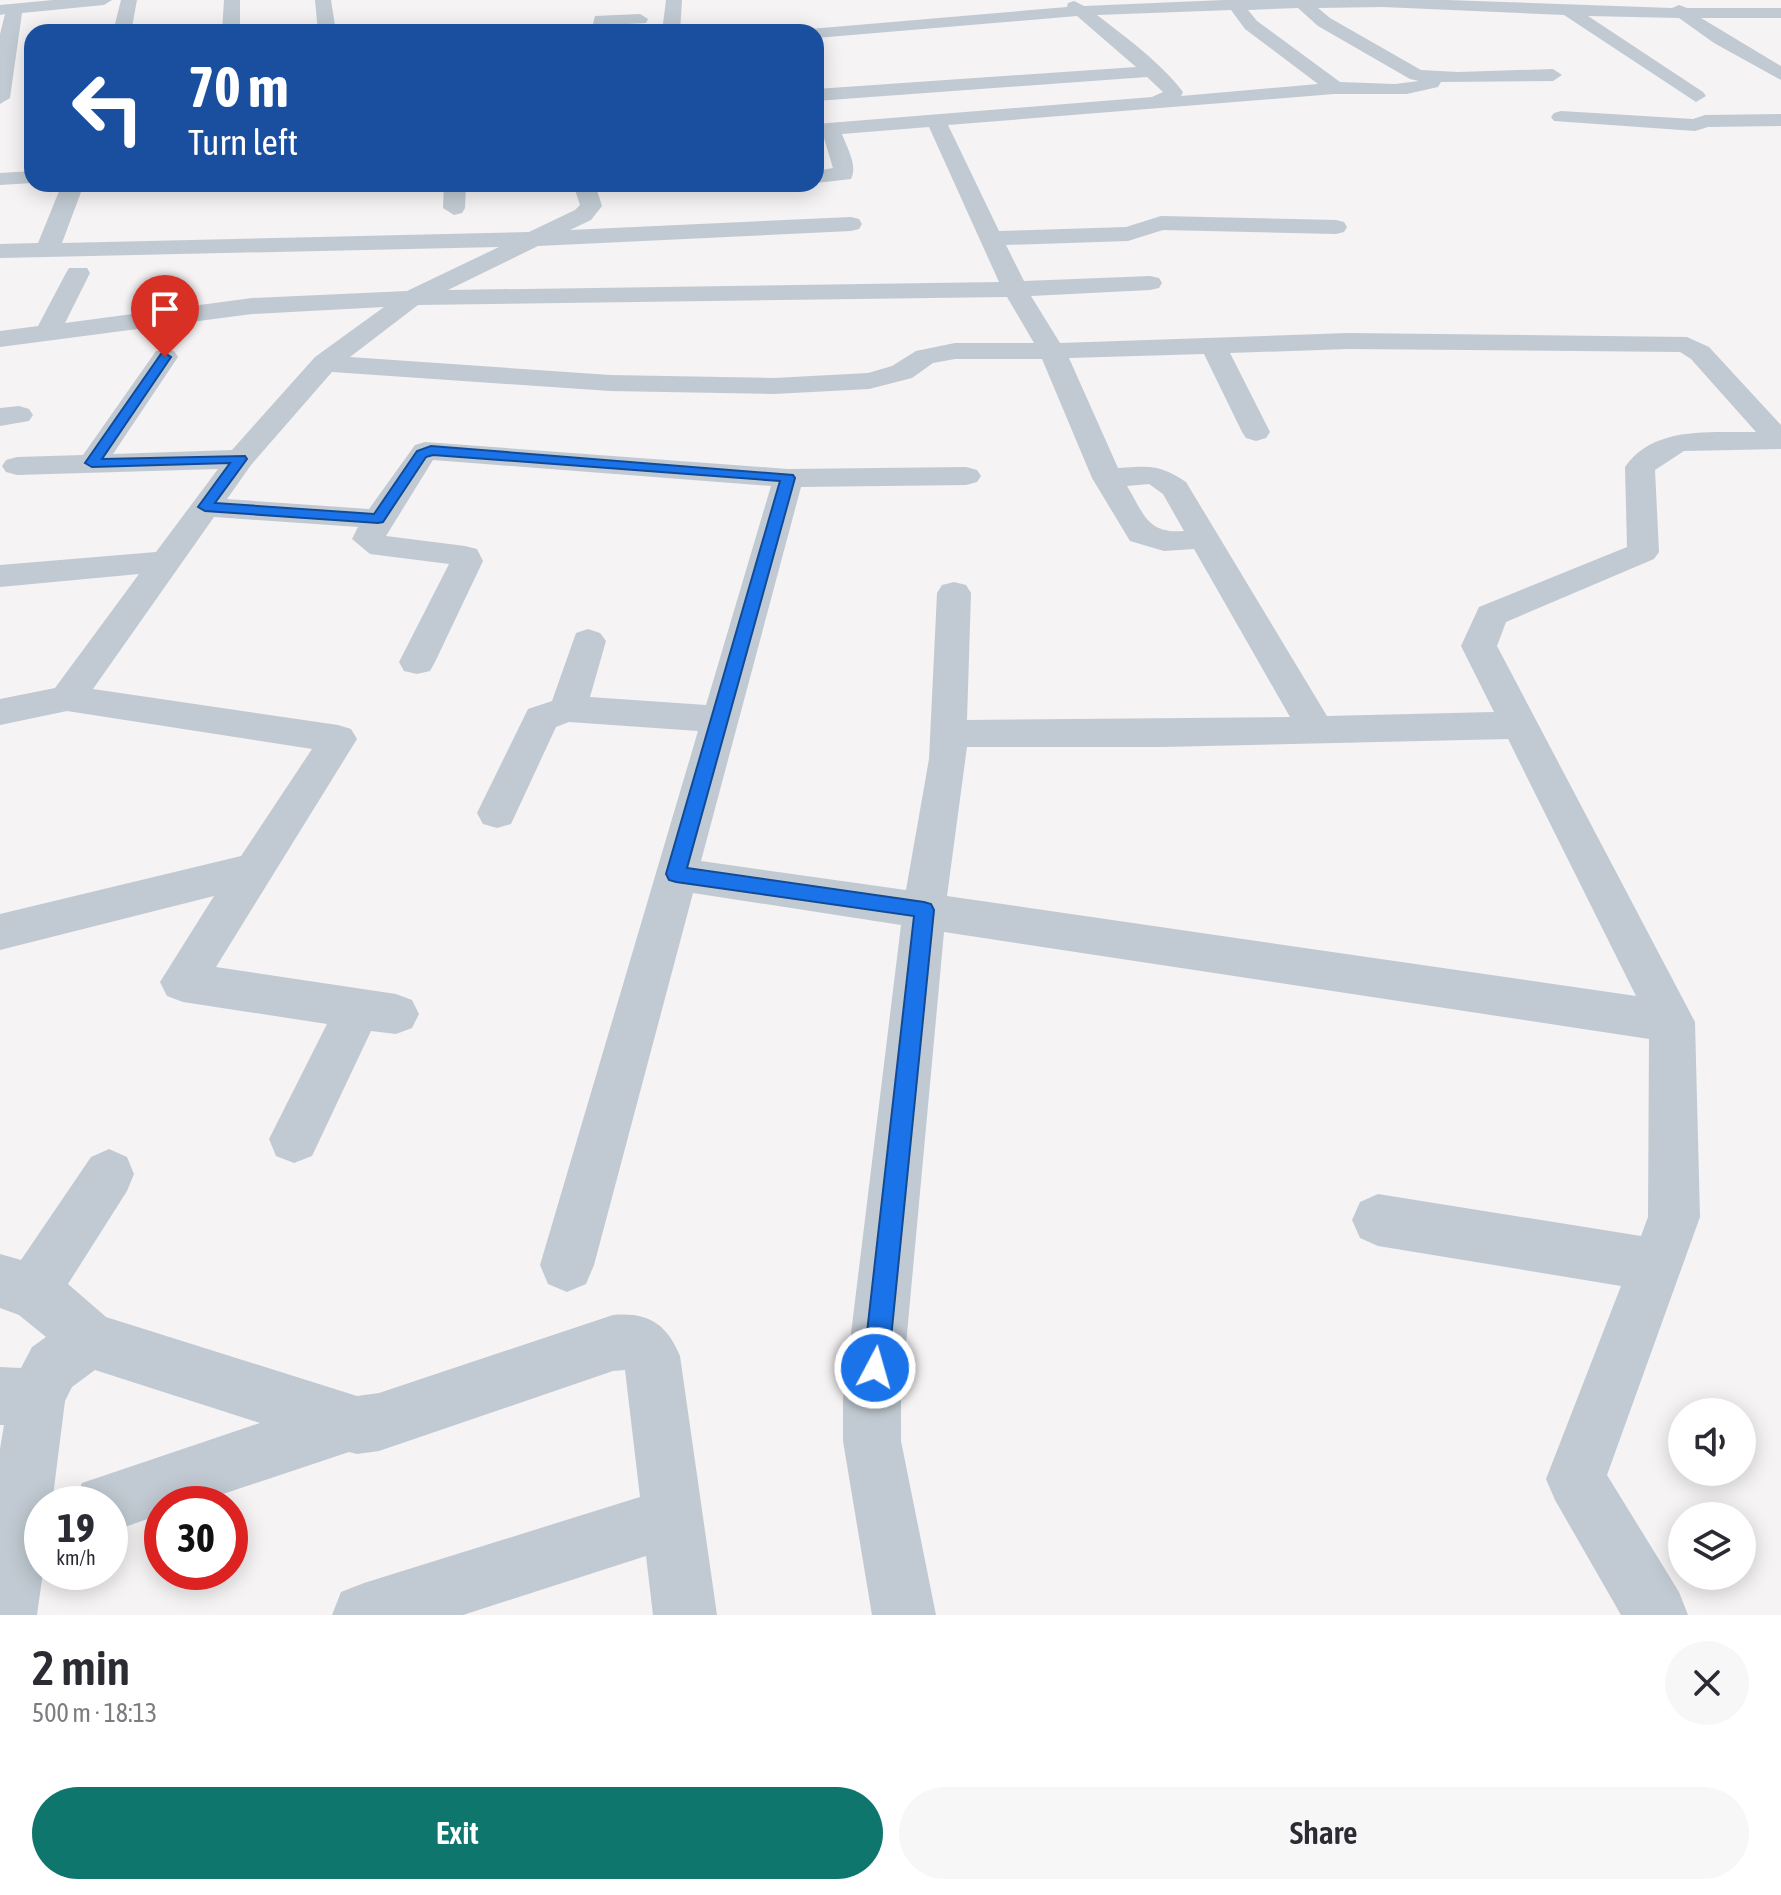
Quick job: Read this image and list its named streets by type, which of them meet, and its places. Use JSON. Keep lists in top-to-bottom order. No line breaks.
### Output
{"page":{"turn":["70 m","Turn left"],"speed":"19 km/h","limit":"30","heading":["2 min","500 m · 18:13"],"buttons":["Exit","Share"]}}
